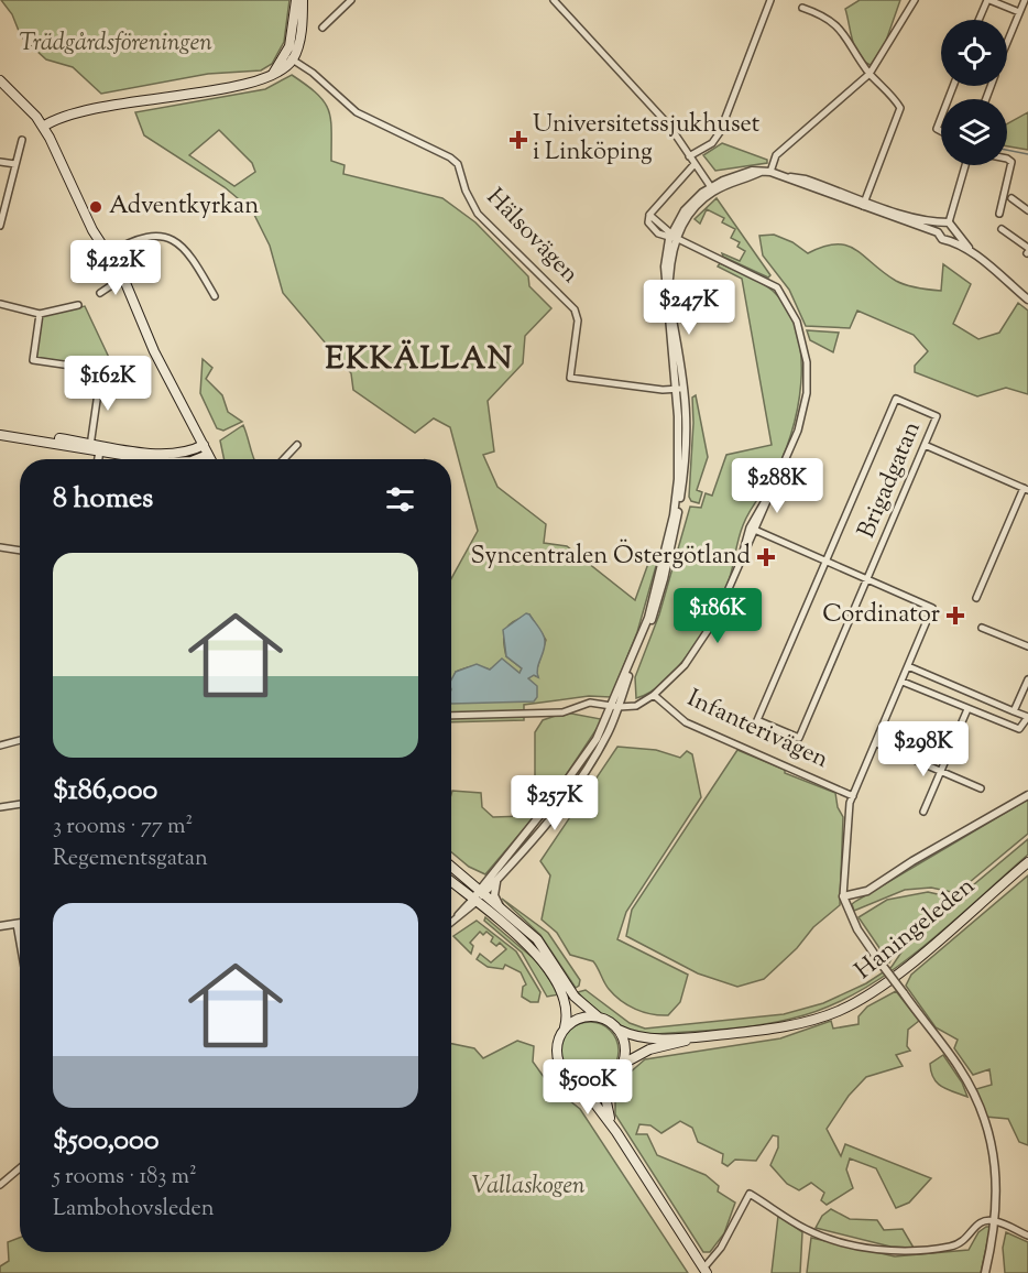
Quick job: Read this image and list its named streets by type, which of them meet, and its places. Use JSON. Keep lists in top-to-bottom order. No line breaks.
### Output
{"streets":{"main road":["Haningeleden"],"street":["Hälsovägen","Brigadgatan","Infanterivägen"]},"districts":["EKKÄLLAN"],"parks":["Trädgårdsföreningen","Vallaskogen"],"places":{"health":["Universitetssjukhuset i Linköping","Syncentralen Östergötland","Cordinator"],"other":["Adventkyrkan"]},"page":{"price":["$422K","$247K","$162K","$288K","$186K","$298K","$257K","$500K"],"heading":"8 homes","list":[{"name":"$186,000","note":"3 rooms · 77 m² · Regementsgatan"},{"name":"$500,000","note":"5 rooms · 183 m² · Lambohovsleden"}]}}
